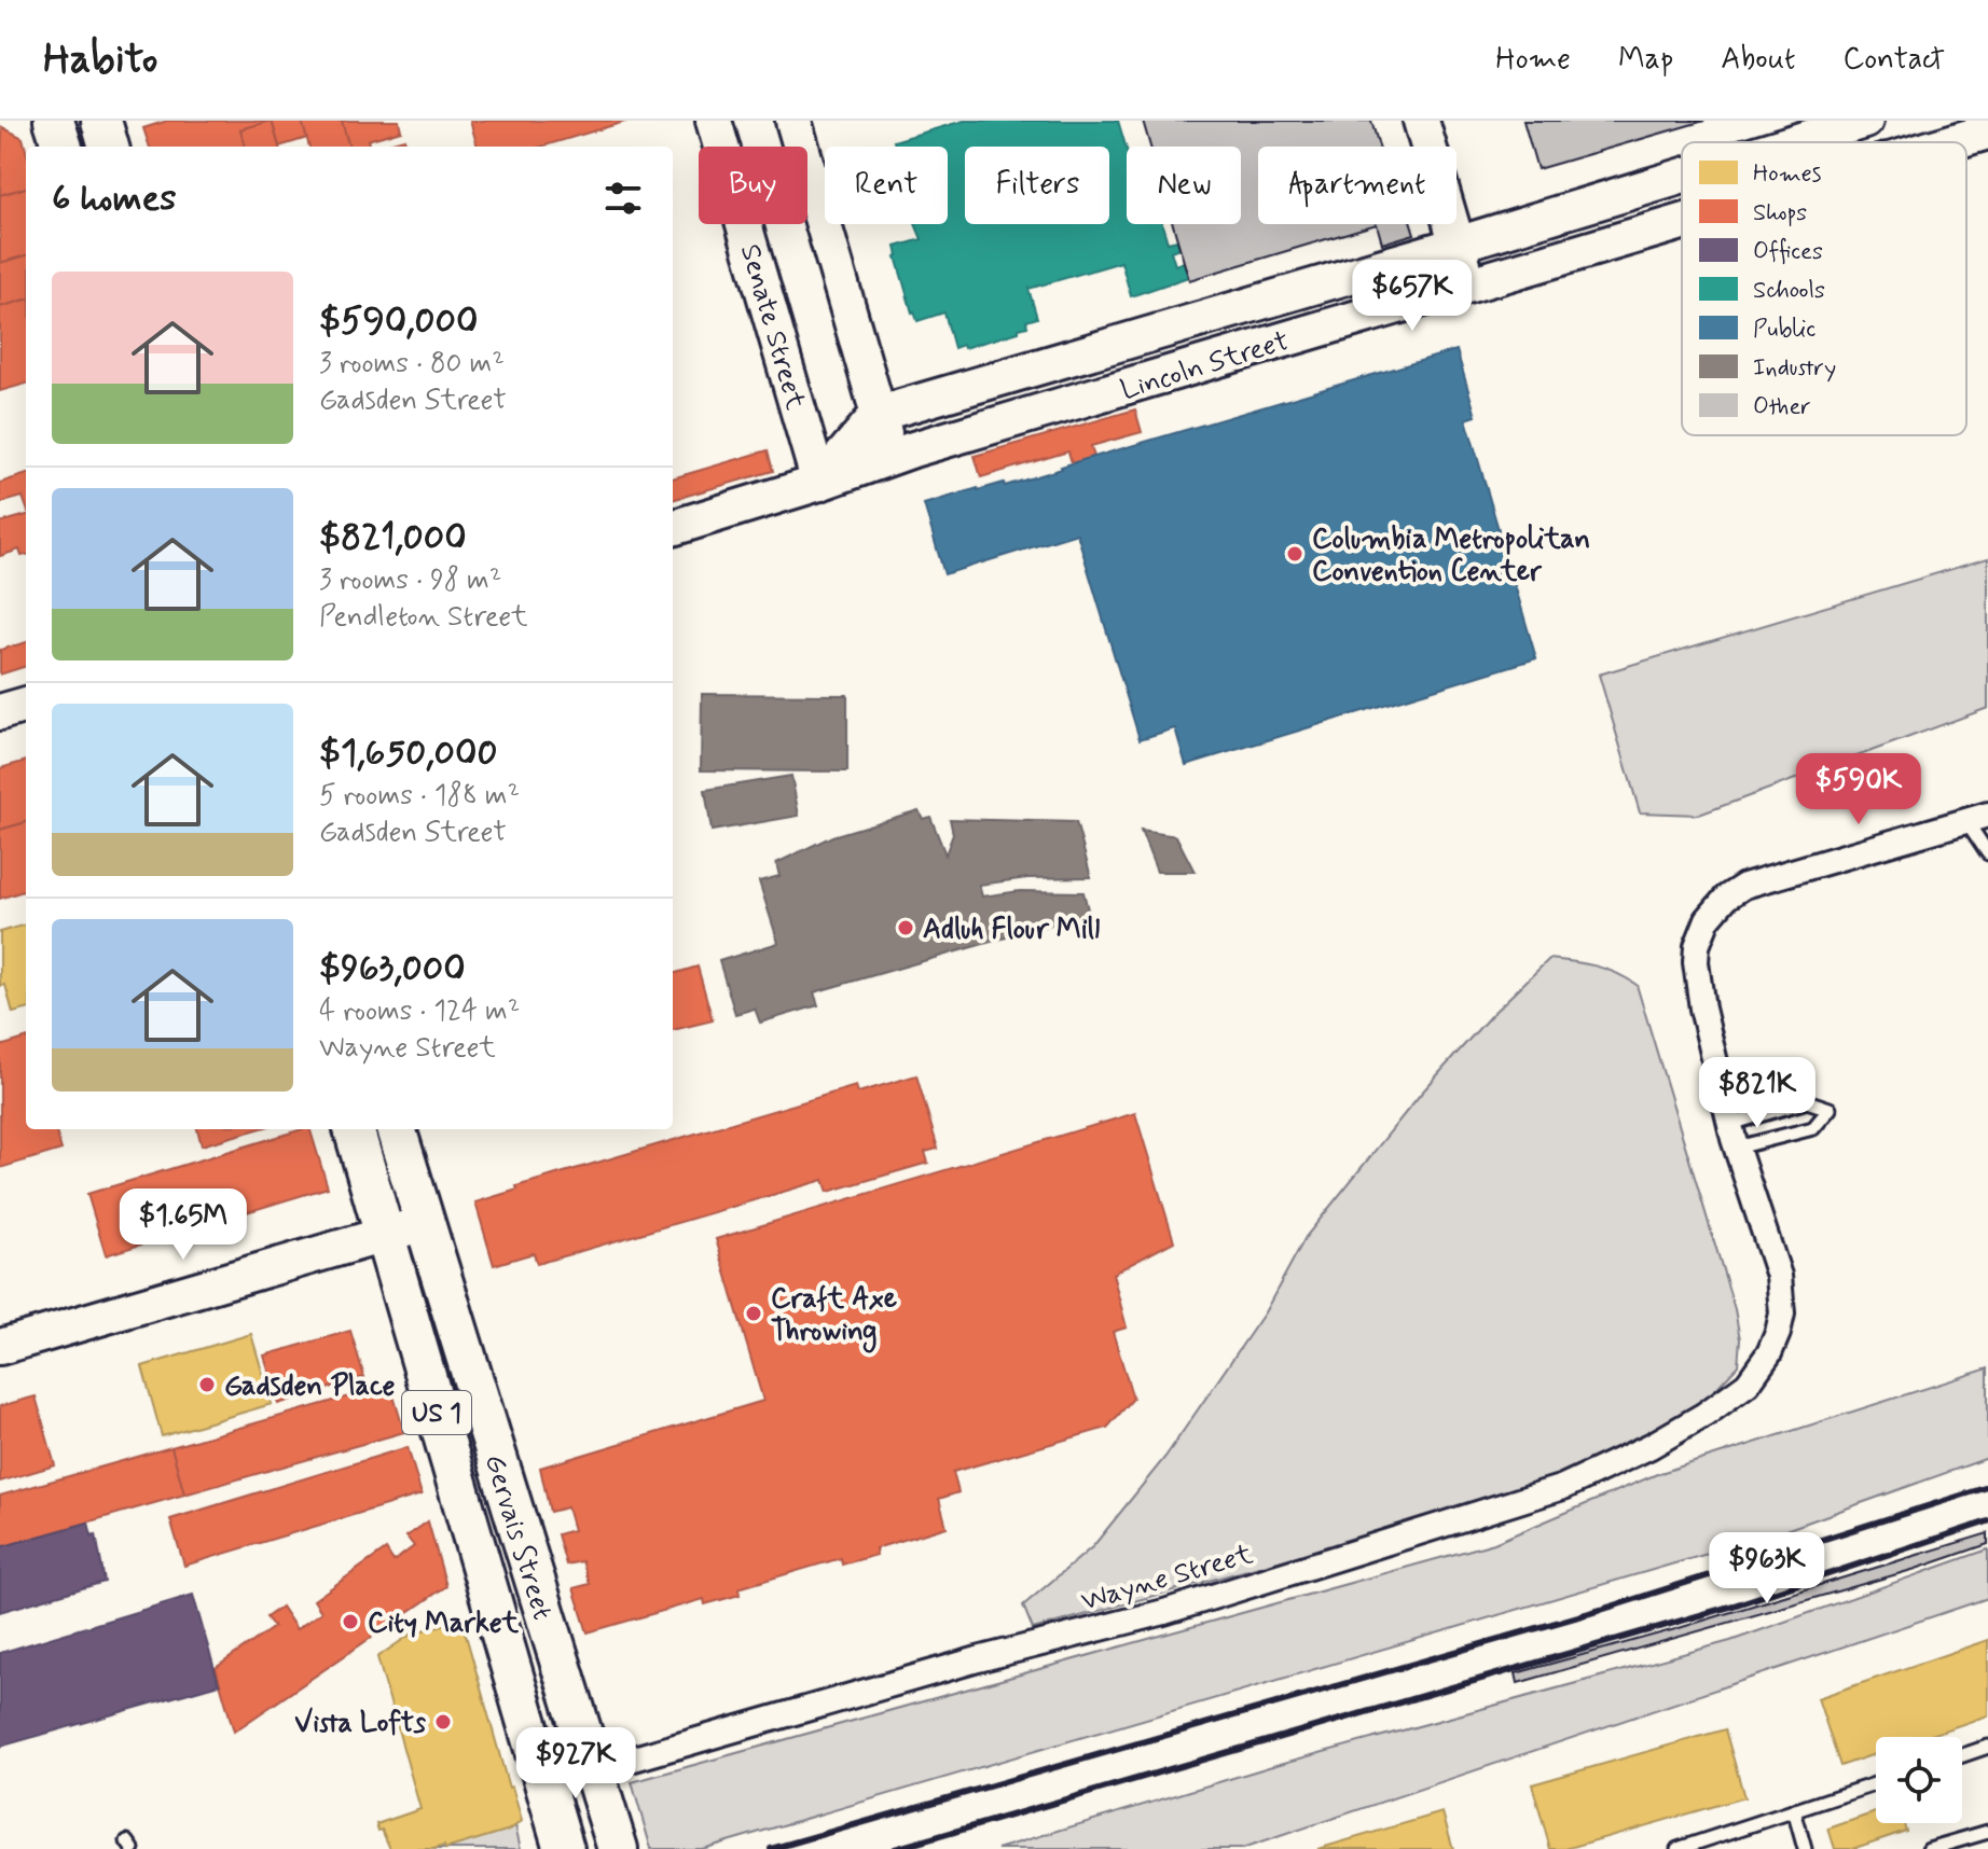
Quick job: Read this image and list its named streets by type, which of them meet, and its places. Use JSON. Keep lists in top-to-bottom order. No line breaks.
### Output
{"streets":{"main road":["US 1","Gervais Street"],"street":["Senate Street","Lincoln Street","Wayne Street"]},"crossings":[["Senate Street","Lincoln Street"],["Gervais Street","Wayne Street"]],"places":["Columbia Metropolitan Convention Center","Adluh Flour Mill","Craft Axe Throwing","Gadsden Place","City Market","Vista Lofts"],"legend":["Homes","Shops","Offices","Schools","Public","Industry","Other"],"page":{"header":"Habito","nav":["Home","Map","About","Contact"],"chip":["Buy","Rent","Filters","New","Apartment"],"heading":"6 homes","list":[{"name":"$590,000","note":"3 rooms · 80 m² · Gadsden Street"},{"name":"$821,000","note":"3 rooms · 98 m² · Pendleton Street"},{"name":"$1,650,000","note":"5 rooms · 188 m² · Gadsden Street"},{"name":"$963,000","note":"4 rooms · 124 m² · Wayne Street"}],"price":["$657K","$590K","$821K","$1.65M","$963K","$927K"]}}
